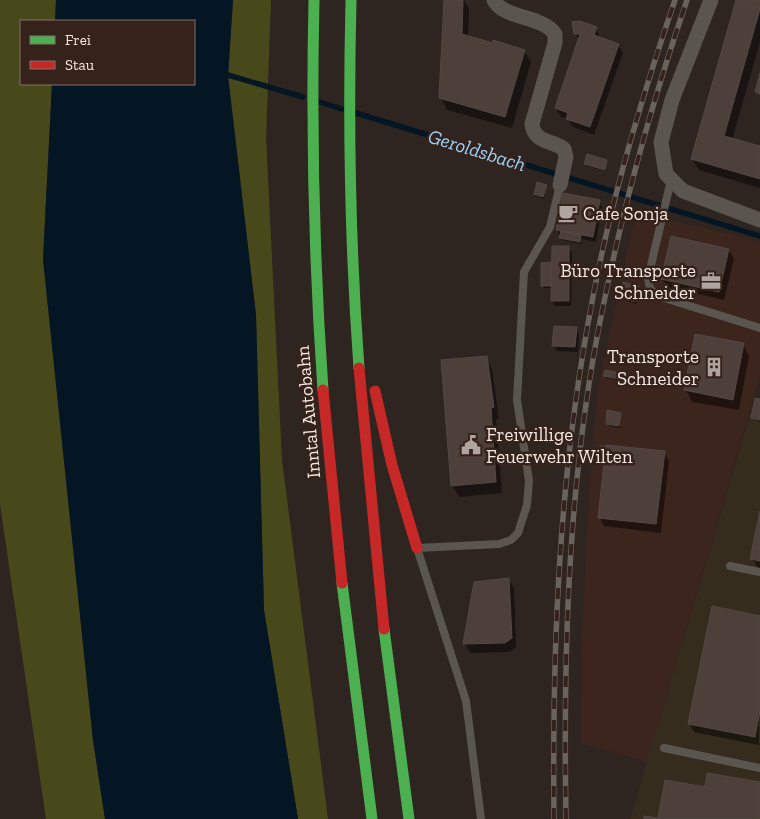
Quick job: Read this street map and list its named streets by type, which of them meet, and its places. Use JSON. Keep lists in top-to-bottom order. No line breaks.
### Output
{"streets":{"highway":["Inntal Autobahn"]},"water":["Geroldsbach"],"places":{"cafe":["Cafe Sonja"],"office":["Büro Transporte Schneider"],"building":["Transporte Schneider"],"public building":["Freiwillige Feuerwehr Wilten"]},"legend":["Frei","Stau"]}
